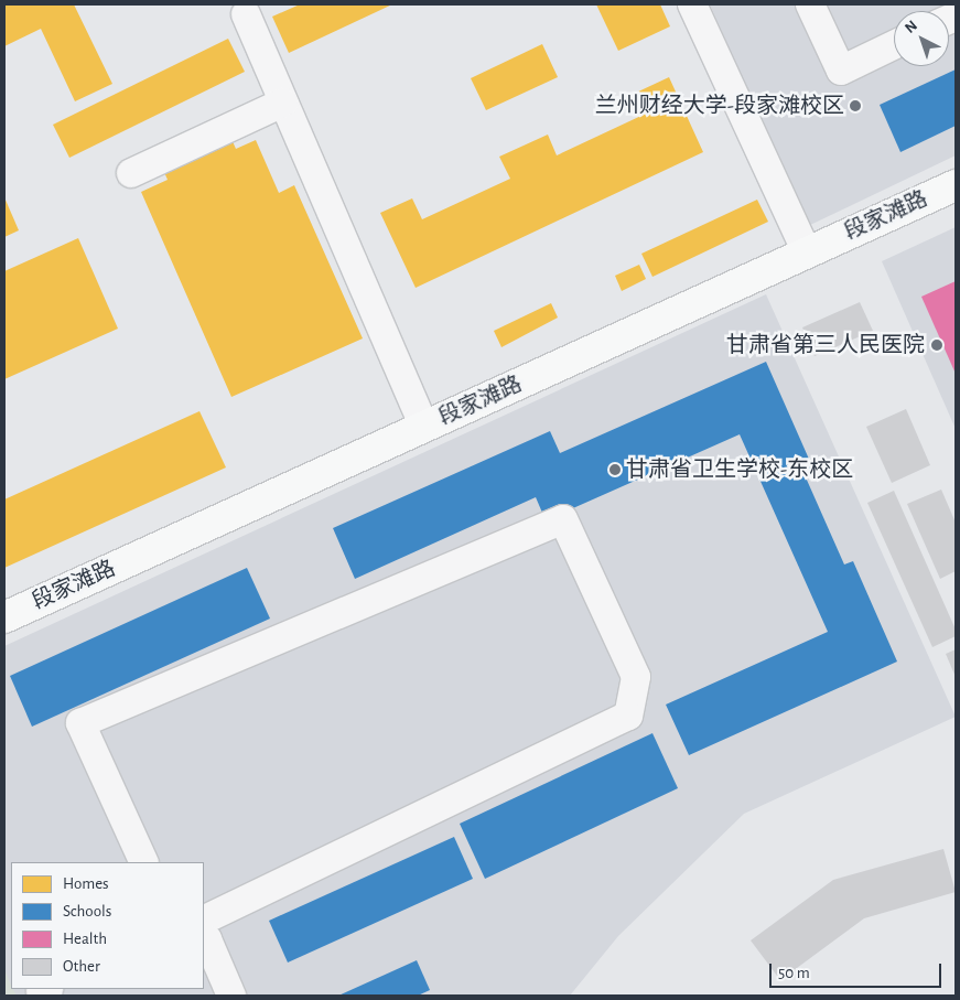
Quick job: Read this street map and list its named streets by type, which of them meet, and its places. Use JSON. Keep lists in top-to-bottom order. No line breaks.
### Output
{"streets":{"main road":["段家滩路"]},"places":["兰州财经大学-段家滩校区","甘肃省第三人民医院","甘肃省卫生学校-东校区"],"legend":["Homes","Schools","Health","Other"],"scale_bar":"50 m","north":"top left"}
